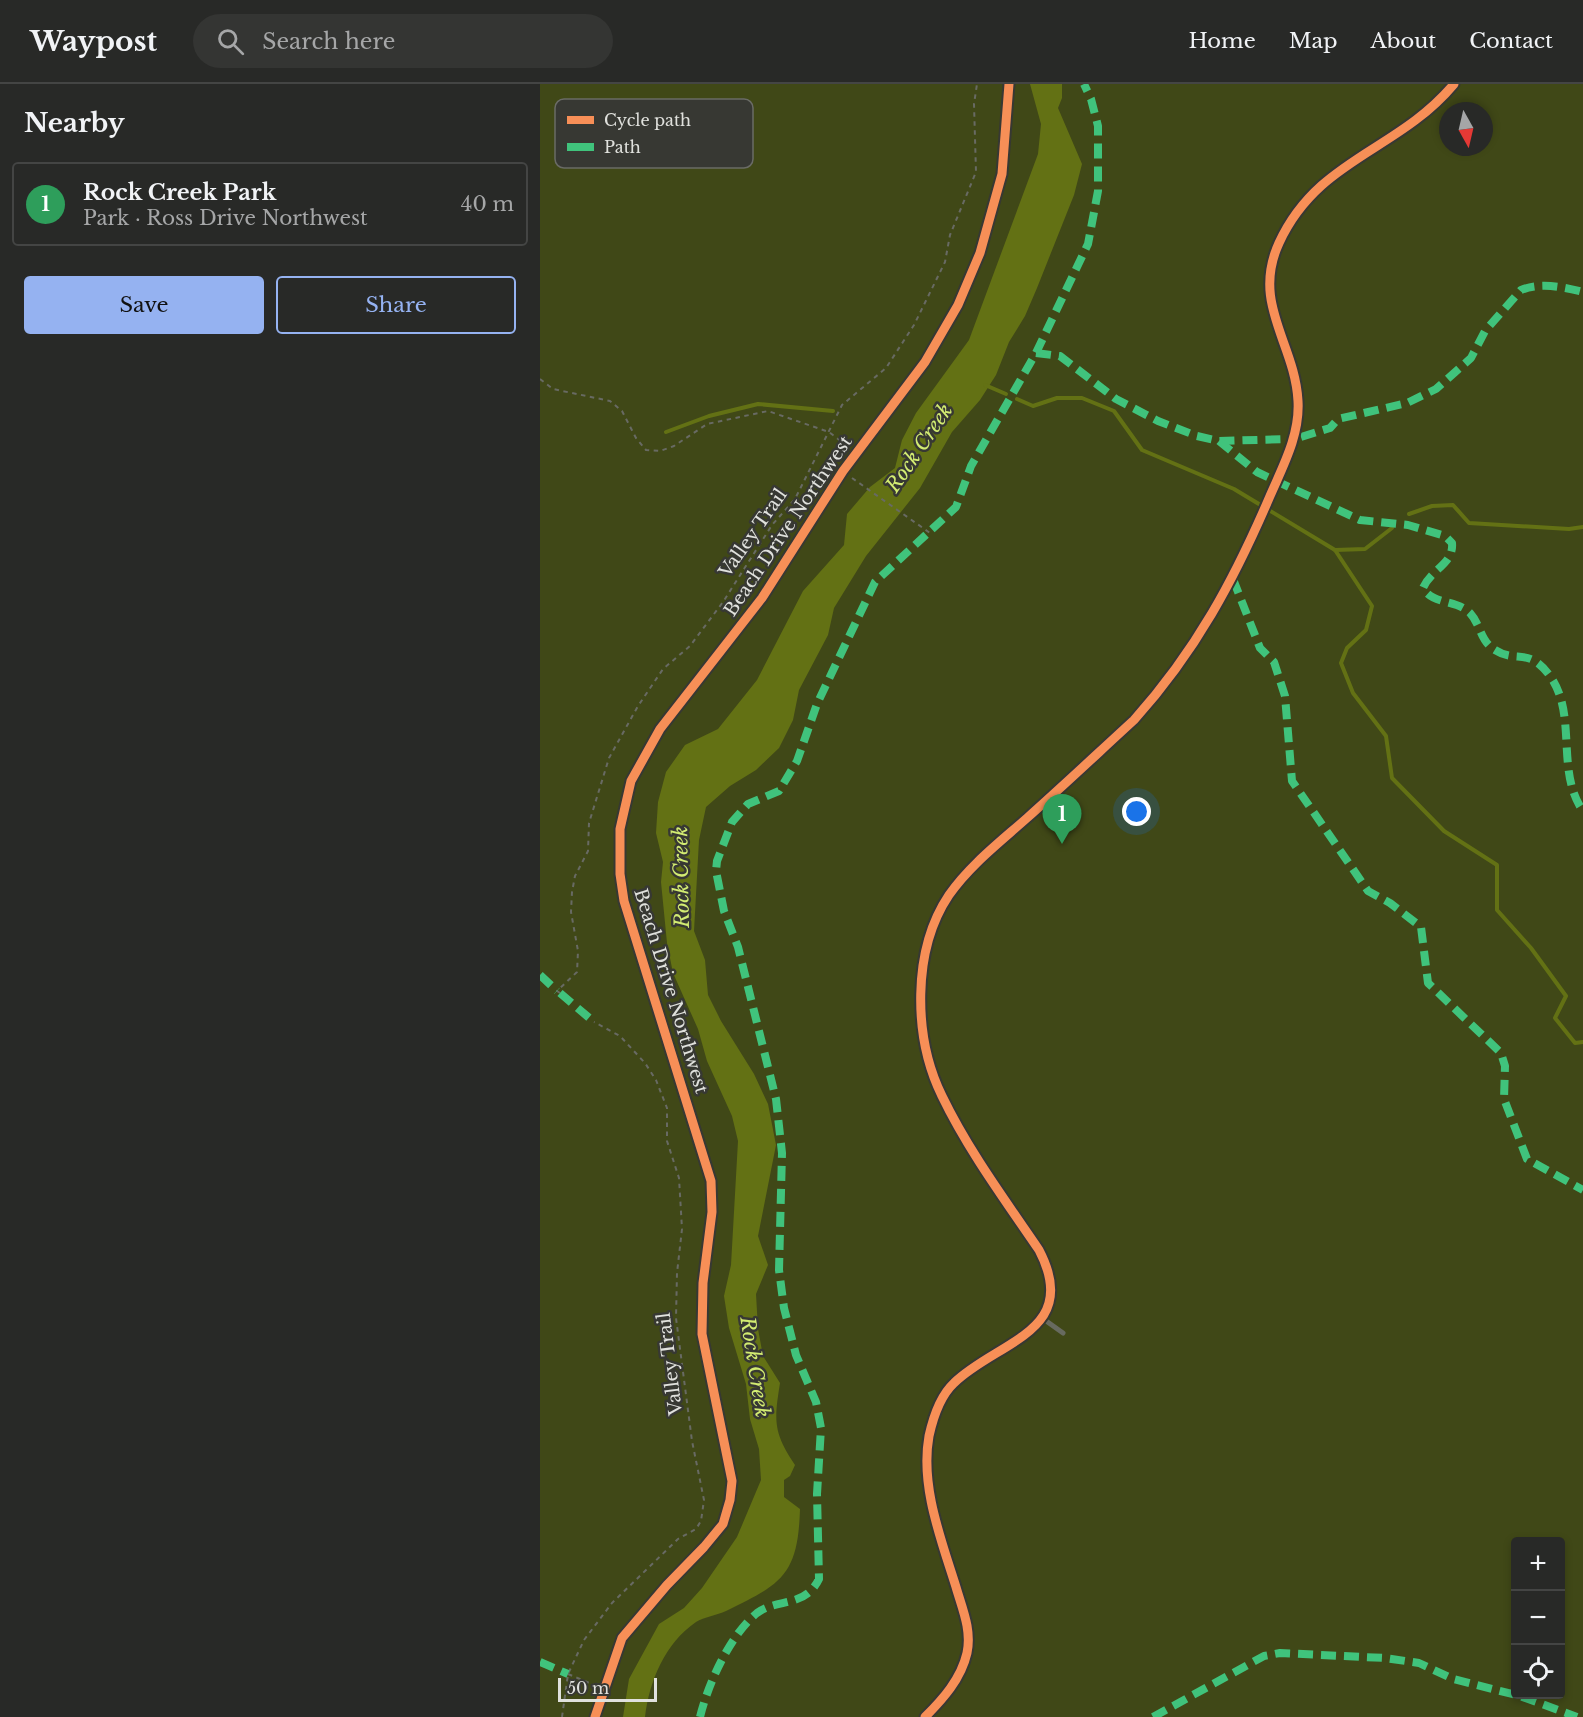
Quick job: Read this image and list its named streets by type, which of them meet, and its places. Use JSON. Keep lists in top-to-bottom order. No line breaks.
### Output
{"streets":{"street":["Beach Drive Northwest"],"path":["Valley Trail"]},"water":["Rock Creek"],"legend":["Cycle path","Path"],"scale_bar":"50 m","north":"bottom","page":{"header":"Waypost","search":"Search here","nav":["Home","Map","About","Contact"],"heading":"Nearby","list":[{"mark":"1","name":"Rock Creek Park","note":"Park · Ross Drive Northwest","value":"40 m"}],"buttons":["Save","Share"],"pins":"1","map_buttons":["+","−"],"scale":"50 m"}}
